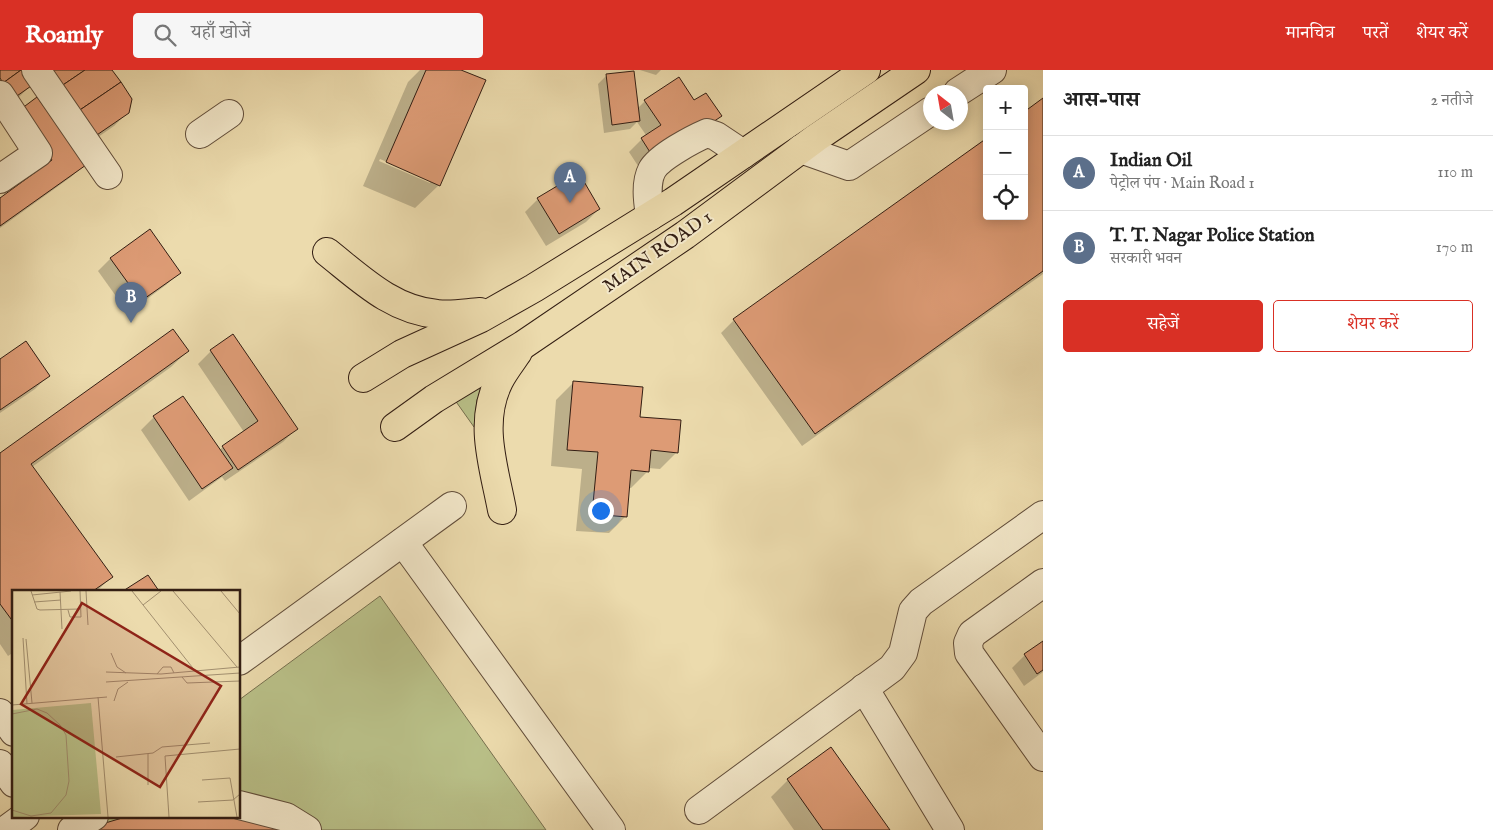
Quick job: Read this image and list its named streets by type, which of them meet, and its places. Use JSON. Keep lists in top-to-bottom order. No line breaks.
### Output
{"streets":{"main road":["MAIN ROAD 1"]},"north":"top left","page":{"header":"Roamly","search":"यहाँ खोजें","nav":["मानचित्र","परतें","शेयर करें"],"heading":["आस-पास","2 नतीजे"],"map_buttons":["+","−"],"list":[{"mark":"A","name":"Indian Oil","note":"पेट्रोल पंप · Main Road 1","value":"110 m"},{"mark":"B","name":"T. T. Nagar Police Station","note":"सरकारी भवन","value":"170 m"}],"pins":["A","B"],"buttons":["सहेजें","शेयर करें"]}}
